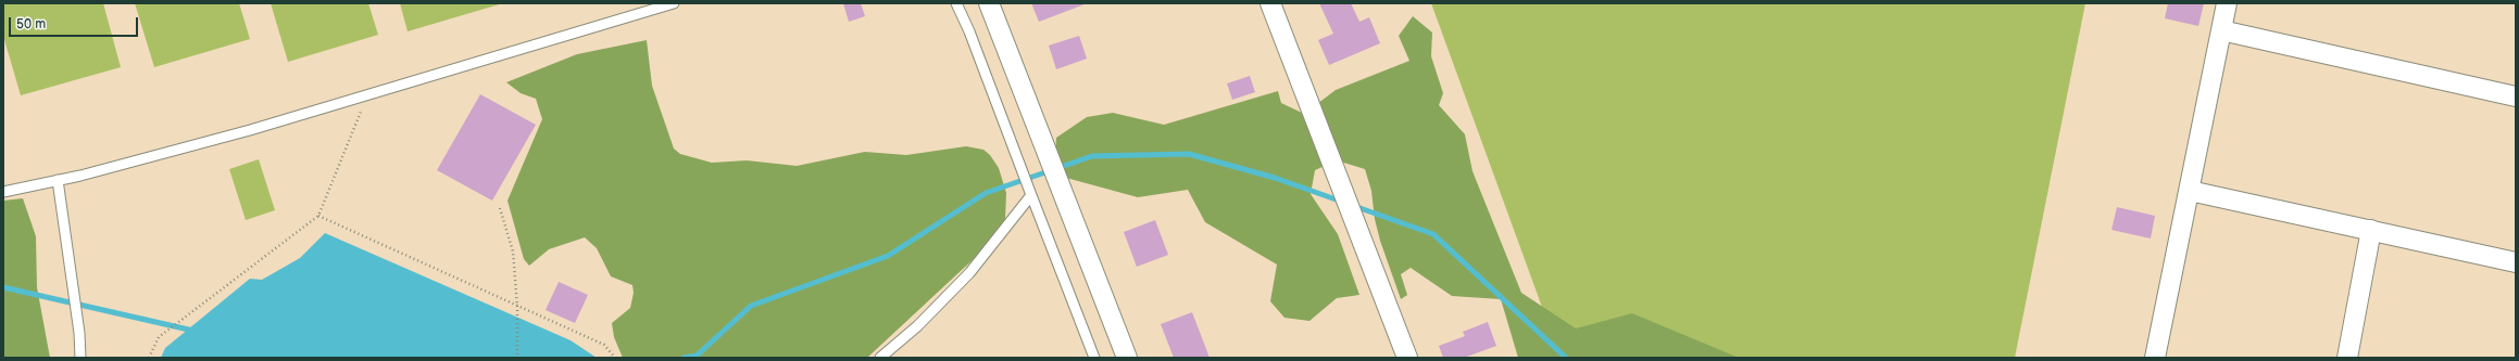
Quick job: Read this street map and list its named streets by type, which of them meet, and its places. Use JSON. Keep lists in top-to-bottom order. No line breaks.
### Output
{"scale_bar":"50 m"}
